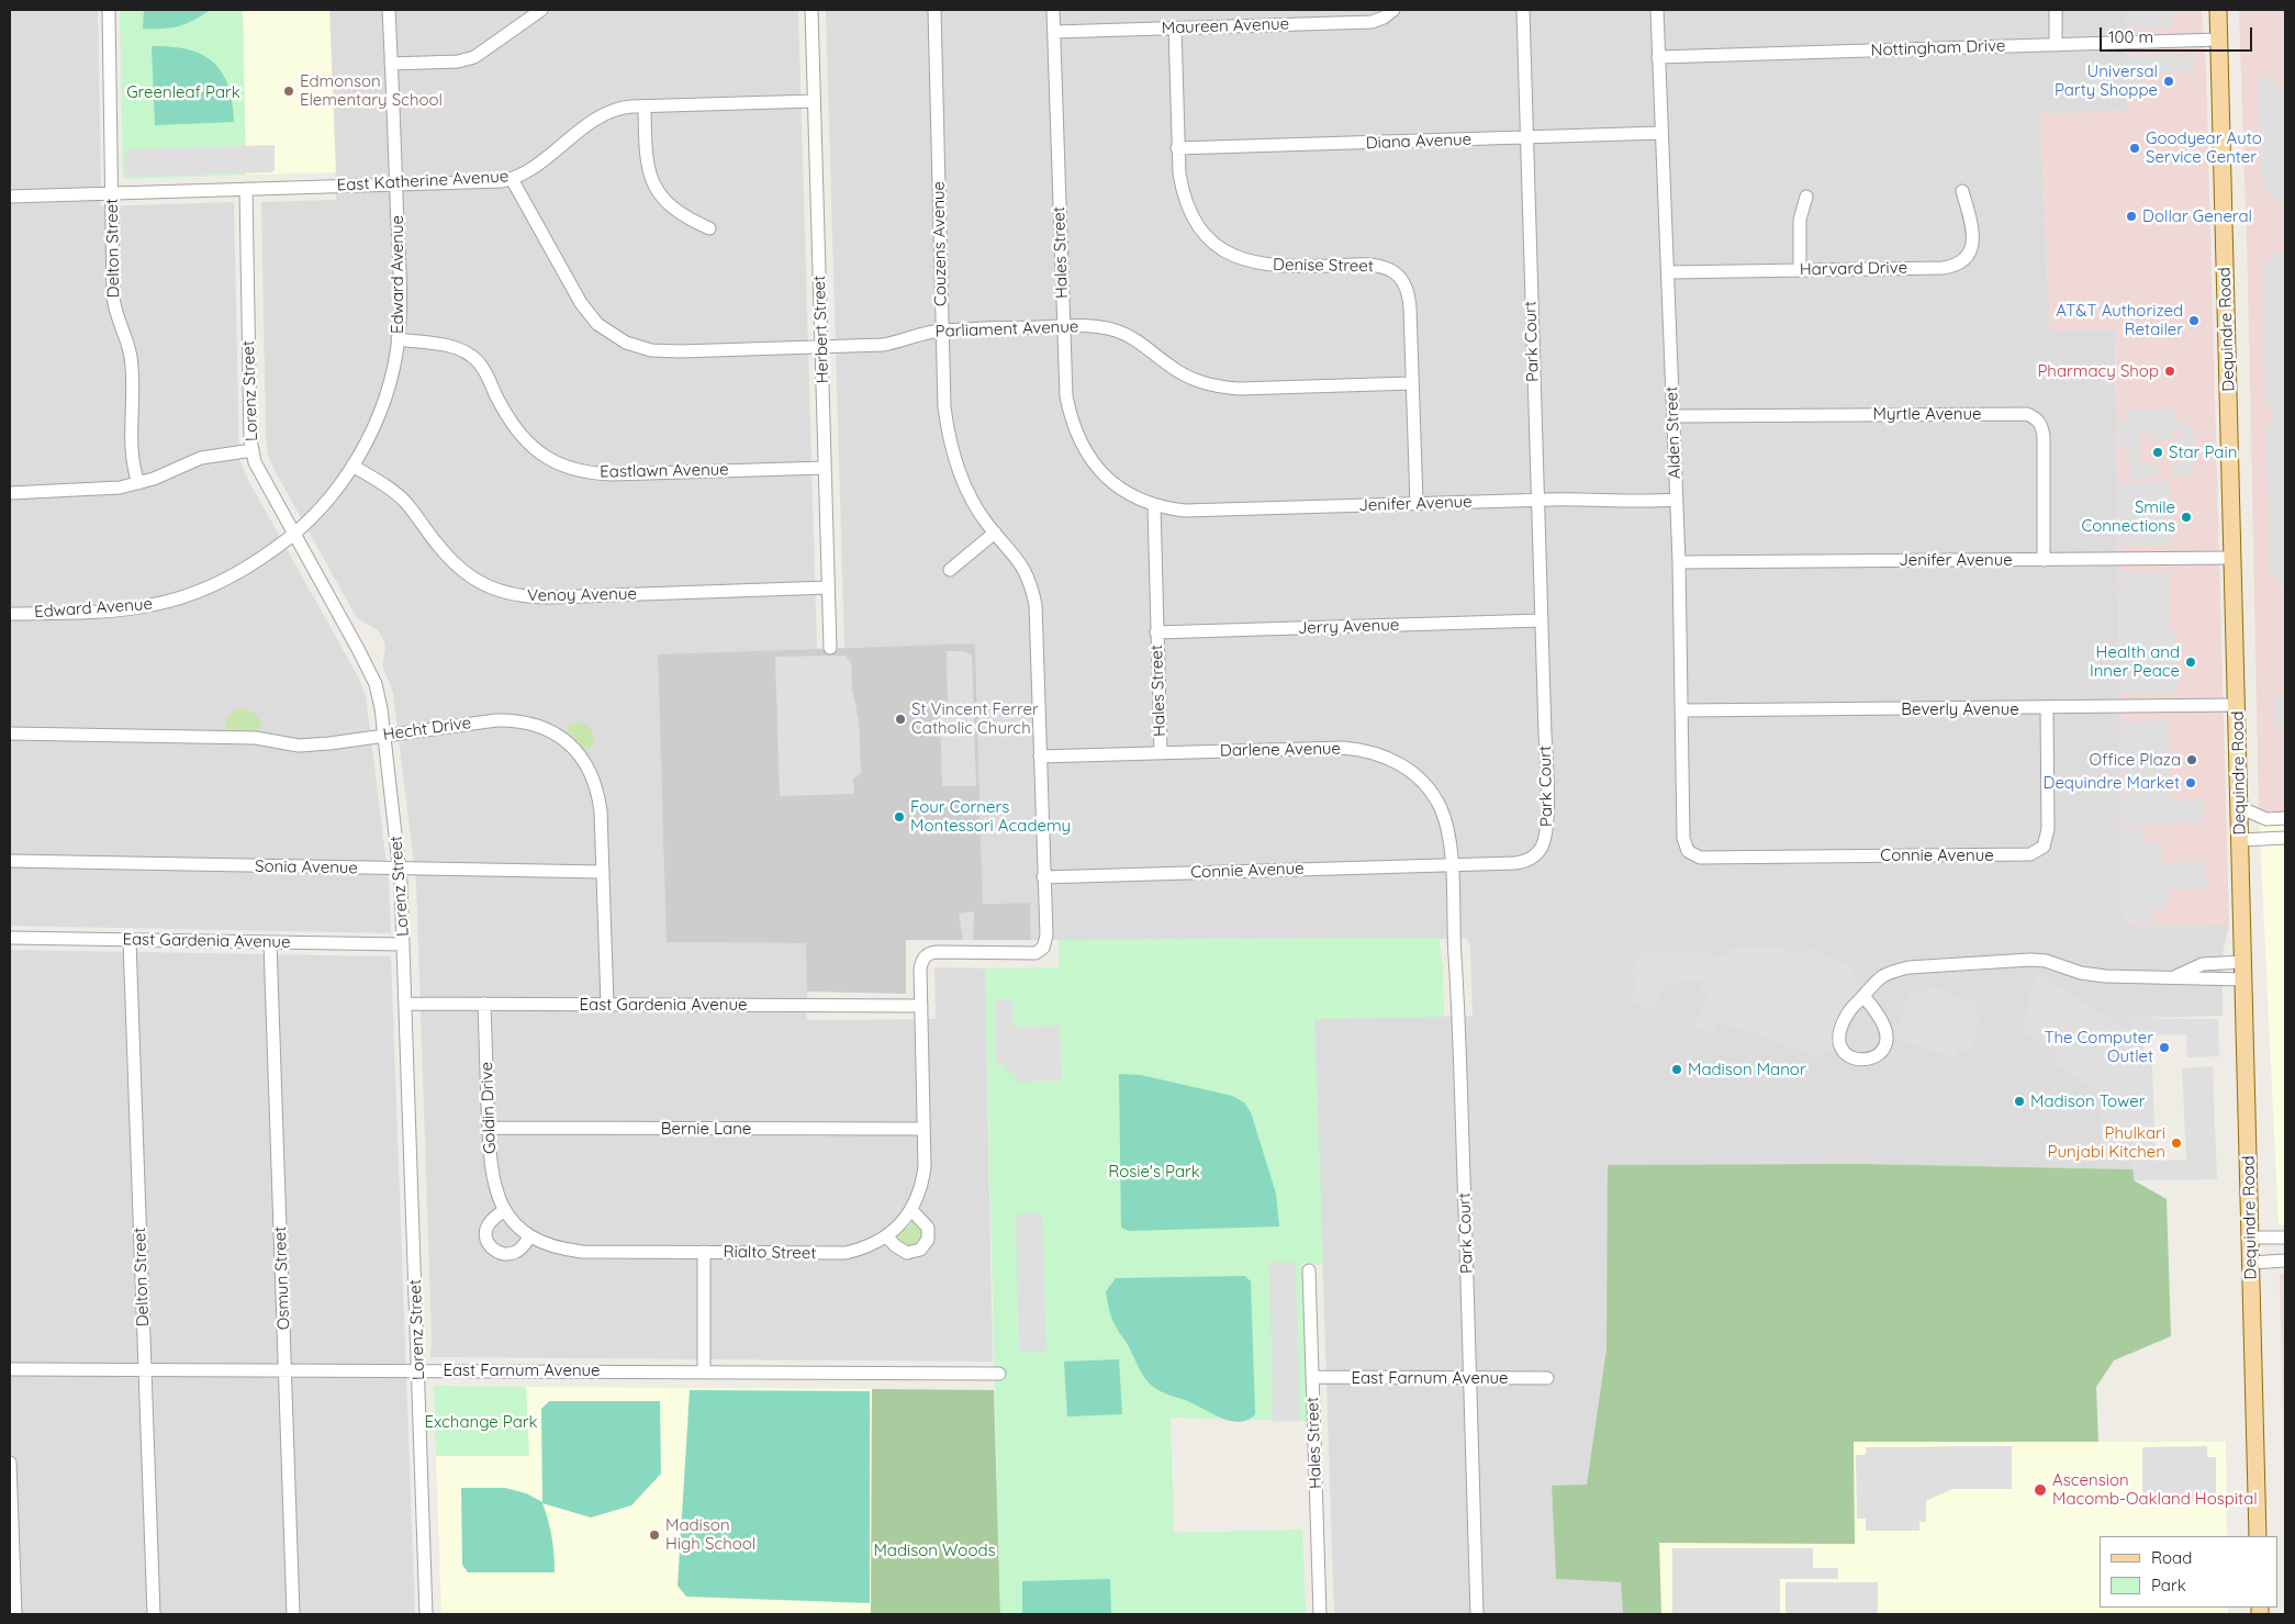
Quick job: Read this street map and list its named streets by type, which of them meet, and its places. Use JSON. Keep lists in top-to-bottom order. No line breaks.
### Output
{"streets":{"main road":["Dequindre Road"],"street":["Maureen Avenue","Nottingham Drive","Diana Avenue","East Katherine Avenue","Couzens Avenue","Delton Street","Hales Street","Denise Street","Harvard Drive","Edward Avenue","Herbert Street","Parliament Avenue","Park Court","Lorenz Street","Myrtle Avenue","Alden Street","Eastlawn Avenue","Jenifer Avenue","Venoy Avenue","Jerry Avenue","Beverly Avenue","Hecht Drive","Darlene Avenue","Connie Avenue","Sonia Avenue","East Gardenia Avenue","Goldin Drive","Bernie Lane","Rialto Street","Osmun Street","East Farnum Avenue"]},"crossings":[["Maureen Avenue","Hales Street"],["Maureen Avenue","Denise Street"],["Nottingham Drive","Dequindre Road"],["Nottingham Drive","Alden Street"],["Diana Avenue","Denise Street"],["Diana Avenue","Park Court"],["Diana Avenue","Alden Street"],["East Katherine Avenue","Delton Street"],["East Katherine Avenue","Edward Avenue"],["East Katherine Avenue","Herbert Street"],["East Katherine Avenue","Parliament Avenue"],["East Katherine Avenue","Lorenz Street"],["Couzens Avenue","Parliament Avenue"],["Couzens Avenue","Darlene Avenue"],["Couzens Avenue","Connie Avenue"],["Couzens Avenue","Rialto Street"],["Delton Street","East Gardenia Avenue"],["Delton Street","East Farnum Avenue"],["Hales Street","Parliament Avenue"],["Hales Street","Jenifer Avenue"],["Hales Street","Jerry Avenue"],["Hales Street","Darlene Avenue"],["Hales Street","East Farnum Avenue"],["Denise Street","Parliament Avenue"],["Denise Street","Jenifer Avenue"],["Harvard Drive","Alden Street"],["Edward Avenue","Lorenz Street"],["Edward Avenue","Eastlawn Avenue"],["Edward Avenue","Venoy Avenue"],["Herbert Street","Parliament Avenue"],["Herbert Street","Eastlawn Avenue"],["Herbert Street","Venoy Avenue"],["Dequindre Road","Jenifer Avenue"],["Dequindre Road","Beverly Avenue"],["Park Court","Jenifer Avenue"],["Park Court","Jerry Avenue"],["Park Court","Darlene Avenue"],["Park Court","Connie Avenue"],["Park Court","East Farnum Avenue"],["Lorenz Street","Hecht Drive"],["Lorenz Street","Sonia Avenue"],["Lorenz Street","East Gardenia Avenue"],["Lorenz Street","East Farnum Avenue"],["Myrtle Avenue","Alden Street"],["Myrtle Avenue","Jenifer Avenue"],["Alden Street","Jenifer Avenue"],["Alden Street","Beverly Avenue"],["Alden Street","Connie Avenue"],["Beverly Avenue","Connie Avenue"],["Hecht Drive","Sonia Avenue"],["Hecht Drive","East Gardenia Avenue"],["Darlene Avenue","Connie Avenue"],["East Gardenia Avenue","Goldin Drive"],["East Gardenia Avenue","Rialto Street"],["East Gardenia Avenue","Osmun Street"],["Goldin Drive","Bernie Lane"],["Goldin Drive","Rialto Street"],["Bernie Lane","Rialto Street"],["Rialto Street","East Farnum Avenue"],["Osmun Street","East Farnum Avenue"]],"parks":["Greenleaf Park","Rosie's Park","Exchange Park","Madison Woods"],"places":["Universal Party Shoppe","Edmonson Elementary School","Goodyear Auto Service Center","Dollar General","AT&T Authorized Retailer","Pharmacy Shop","Star Pain","Smile Connections","Health and Inner Peace","St Vincent Ferrer Catholic Church","Office Plaza","Dequindre Market","Four Corners Montessori Academy","The Computer Outlet","Madison Manor","Madison Tower","Phulkari Punjabi Kitchen","Ascension Macomb-Oakland Hospital","Madison High School"],"legend":["Road","Park"],"scale_bar":"100 m"}
